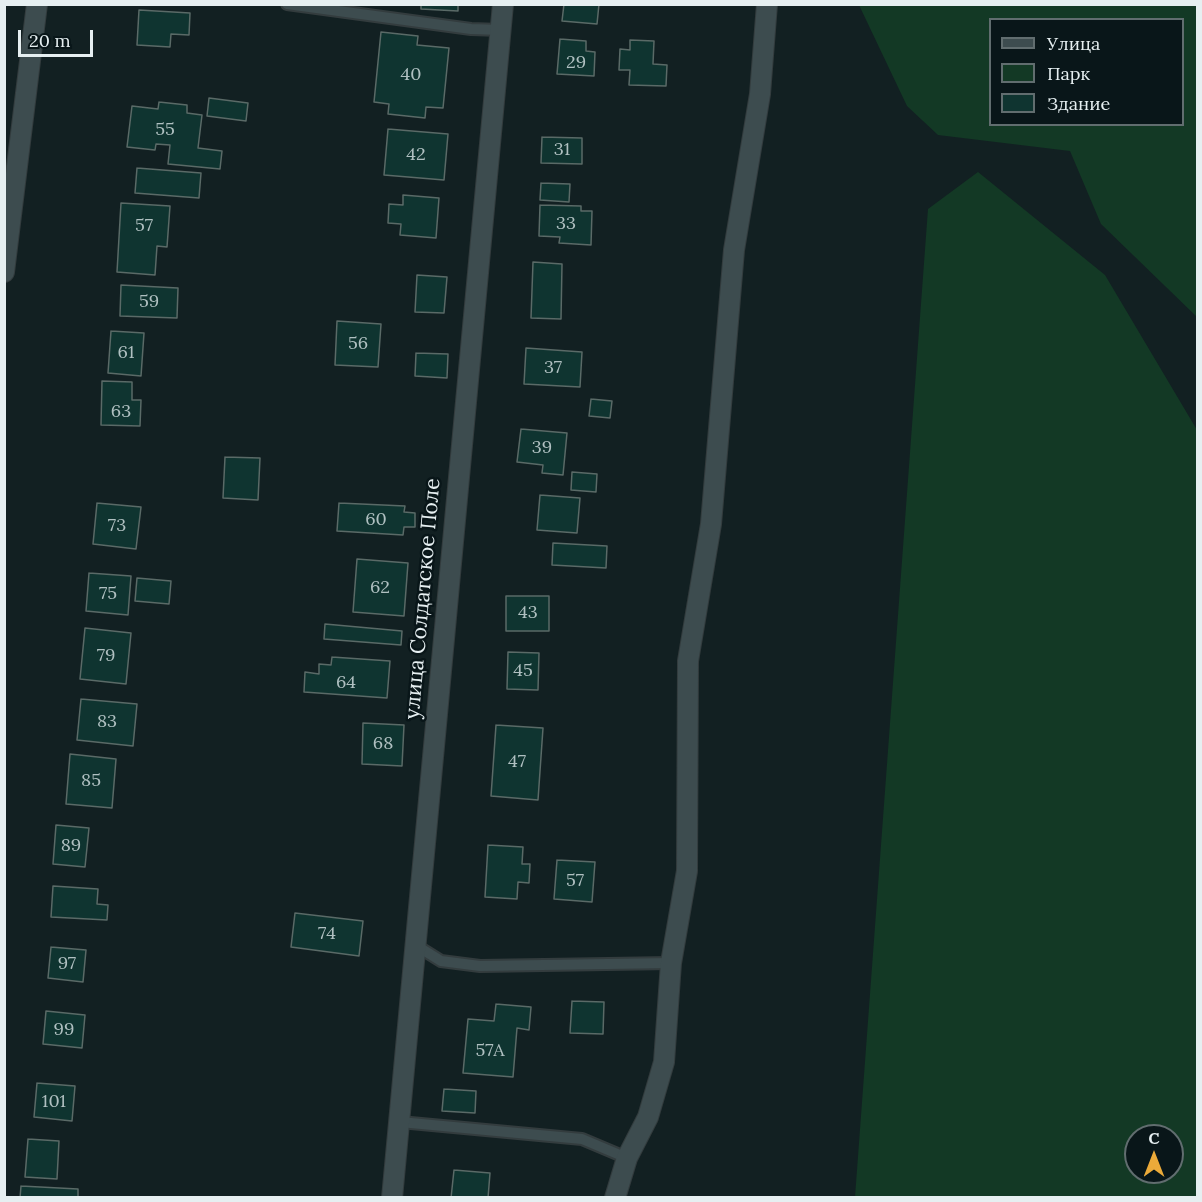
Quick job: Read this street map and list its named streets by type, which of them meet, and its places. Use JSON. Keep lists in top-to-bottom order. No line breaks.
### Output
{"streets":{"street":["улица Солдатское Поле"]},"house_numbers":["29","40","55","31","42","33","57","59","56","61","37","63","39","60","73","62","75","43","79","45","64","83","68","47","85","89","57","74","97","99","57А","101"],"legend":["Улица","Парк","Здание"],"scale_bar":"20 m","north":"top"}
